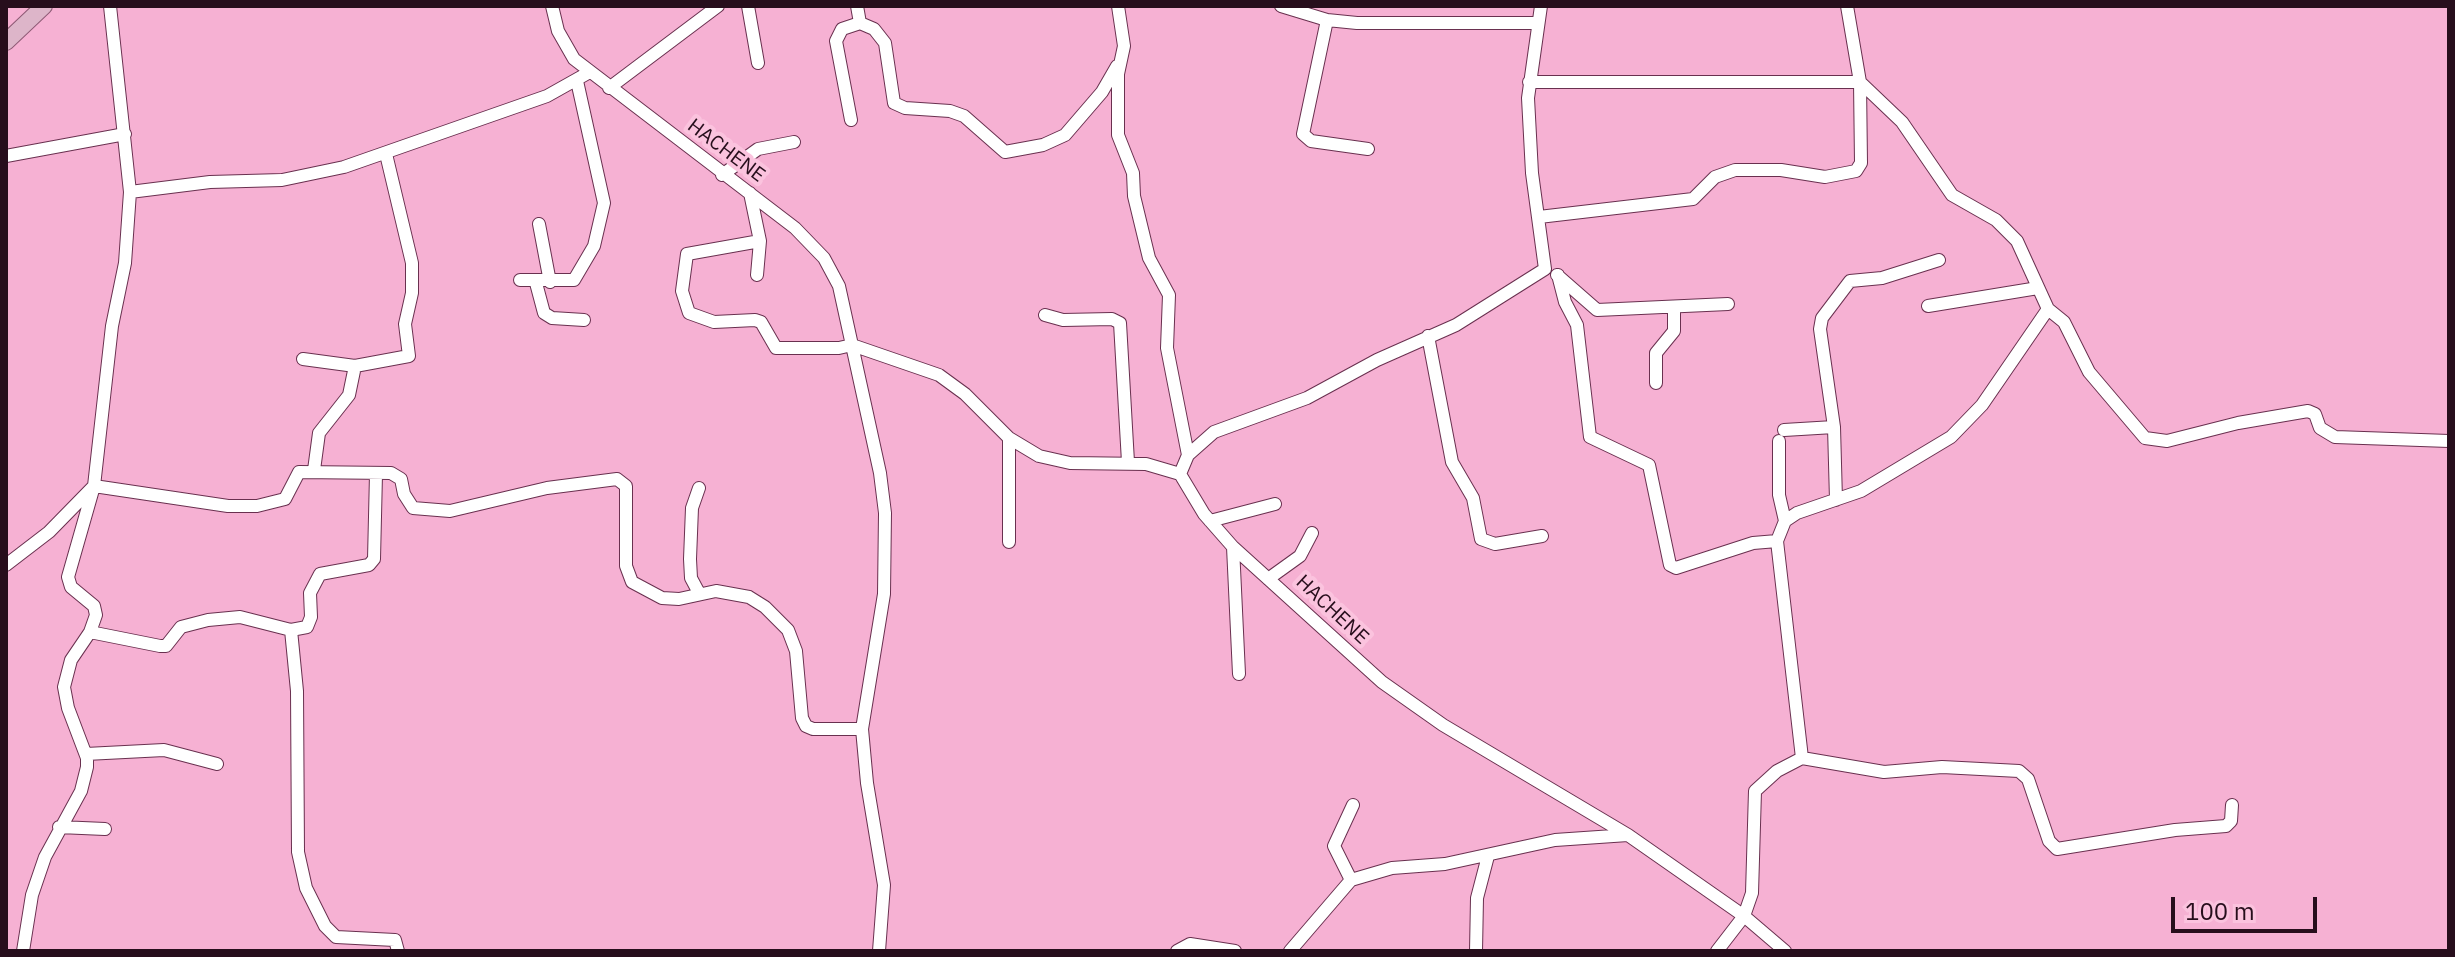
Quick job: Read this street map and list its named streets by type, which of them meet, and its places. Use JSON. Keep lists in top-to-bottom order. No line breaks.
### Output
{"streets":{"street":["HACHENE"]},"scale_bar":"100 m"}
